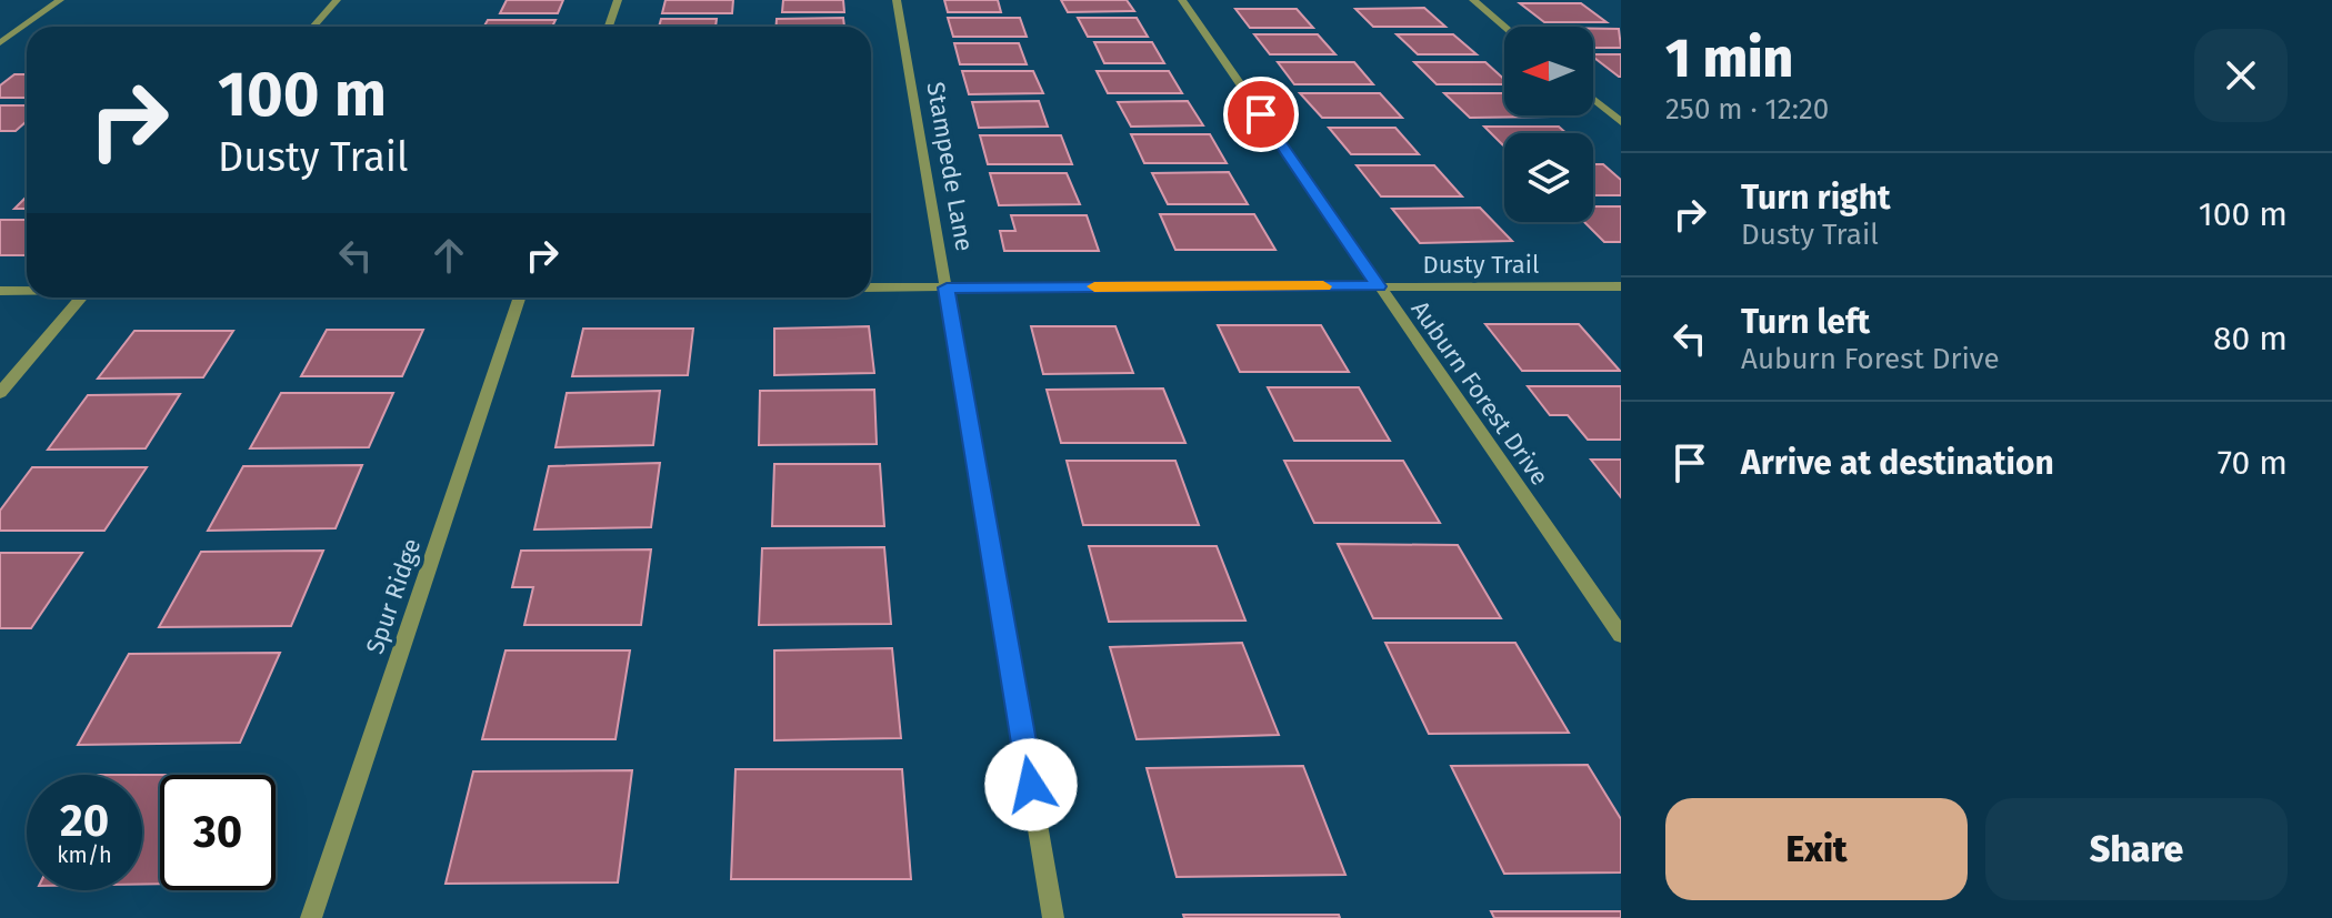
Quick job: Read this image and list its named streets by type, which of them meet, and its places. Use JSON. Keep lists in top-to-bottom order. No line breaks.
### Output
{"streets":{"street":["Stampede Lane","Dusty Trail","Auburn Forest Drive","Spur Ridge"]},"crossings":[["Stampede Lane","Dusty Trail"],["Dusty Trail","Auburn Forest Drive"]],"north":"left","page":{"heading":["1 min","250 m · 12:20"],"turn":["100 m","Dusty Trail"],"list":[{"name":"Turn right","note":"Dusty Trail","value":"100 m"},{"name":"Turn left","note":"Auburn Forest Drive","value":"80 m"},{"name":"Arrive at destination","value":"70 m"}],"speed":"20 km/h","limit":"30","buttons":["Exit","Share"]}}
